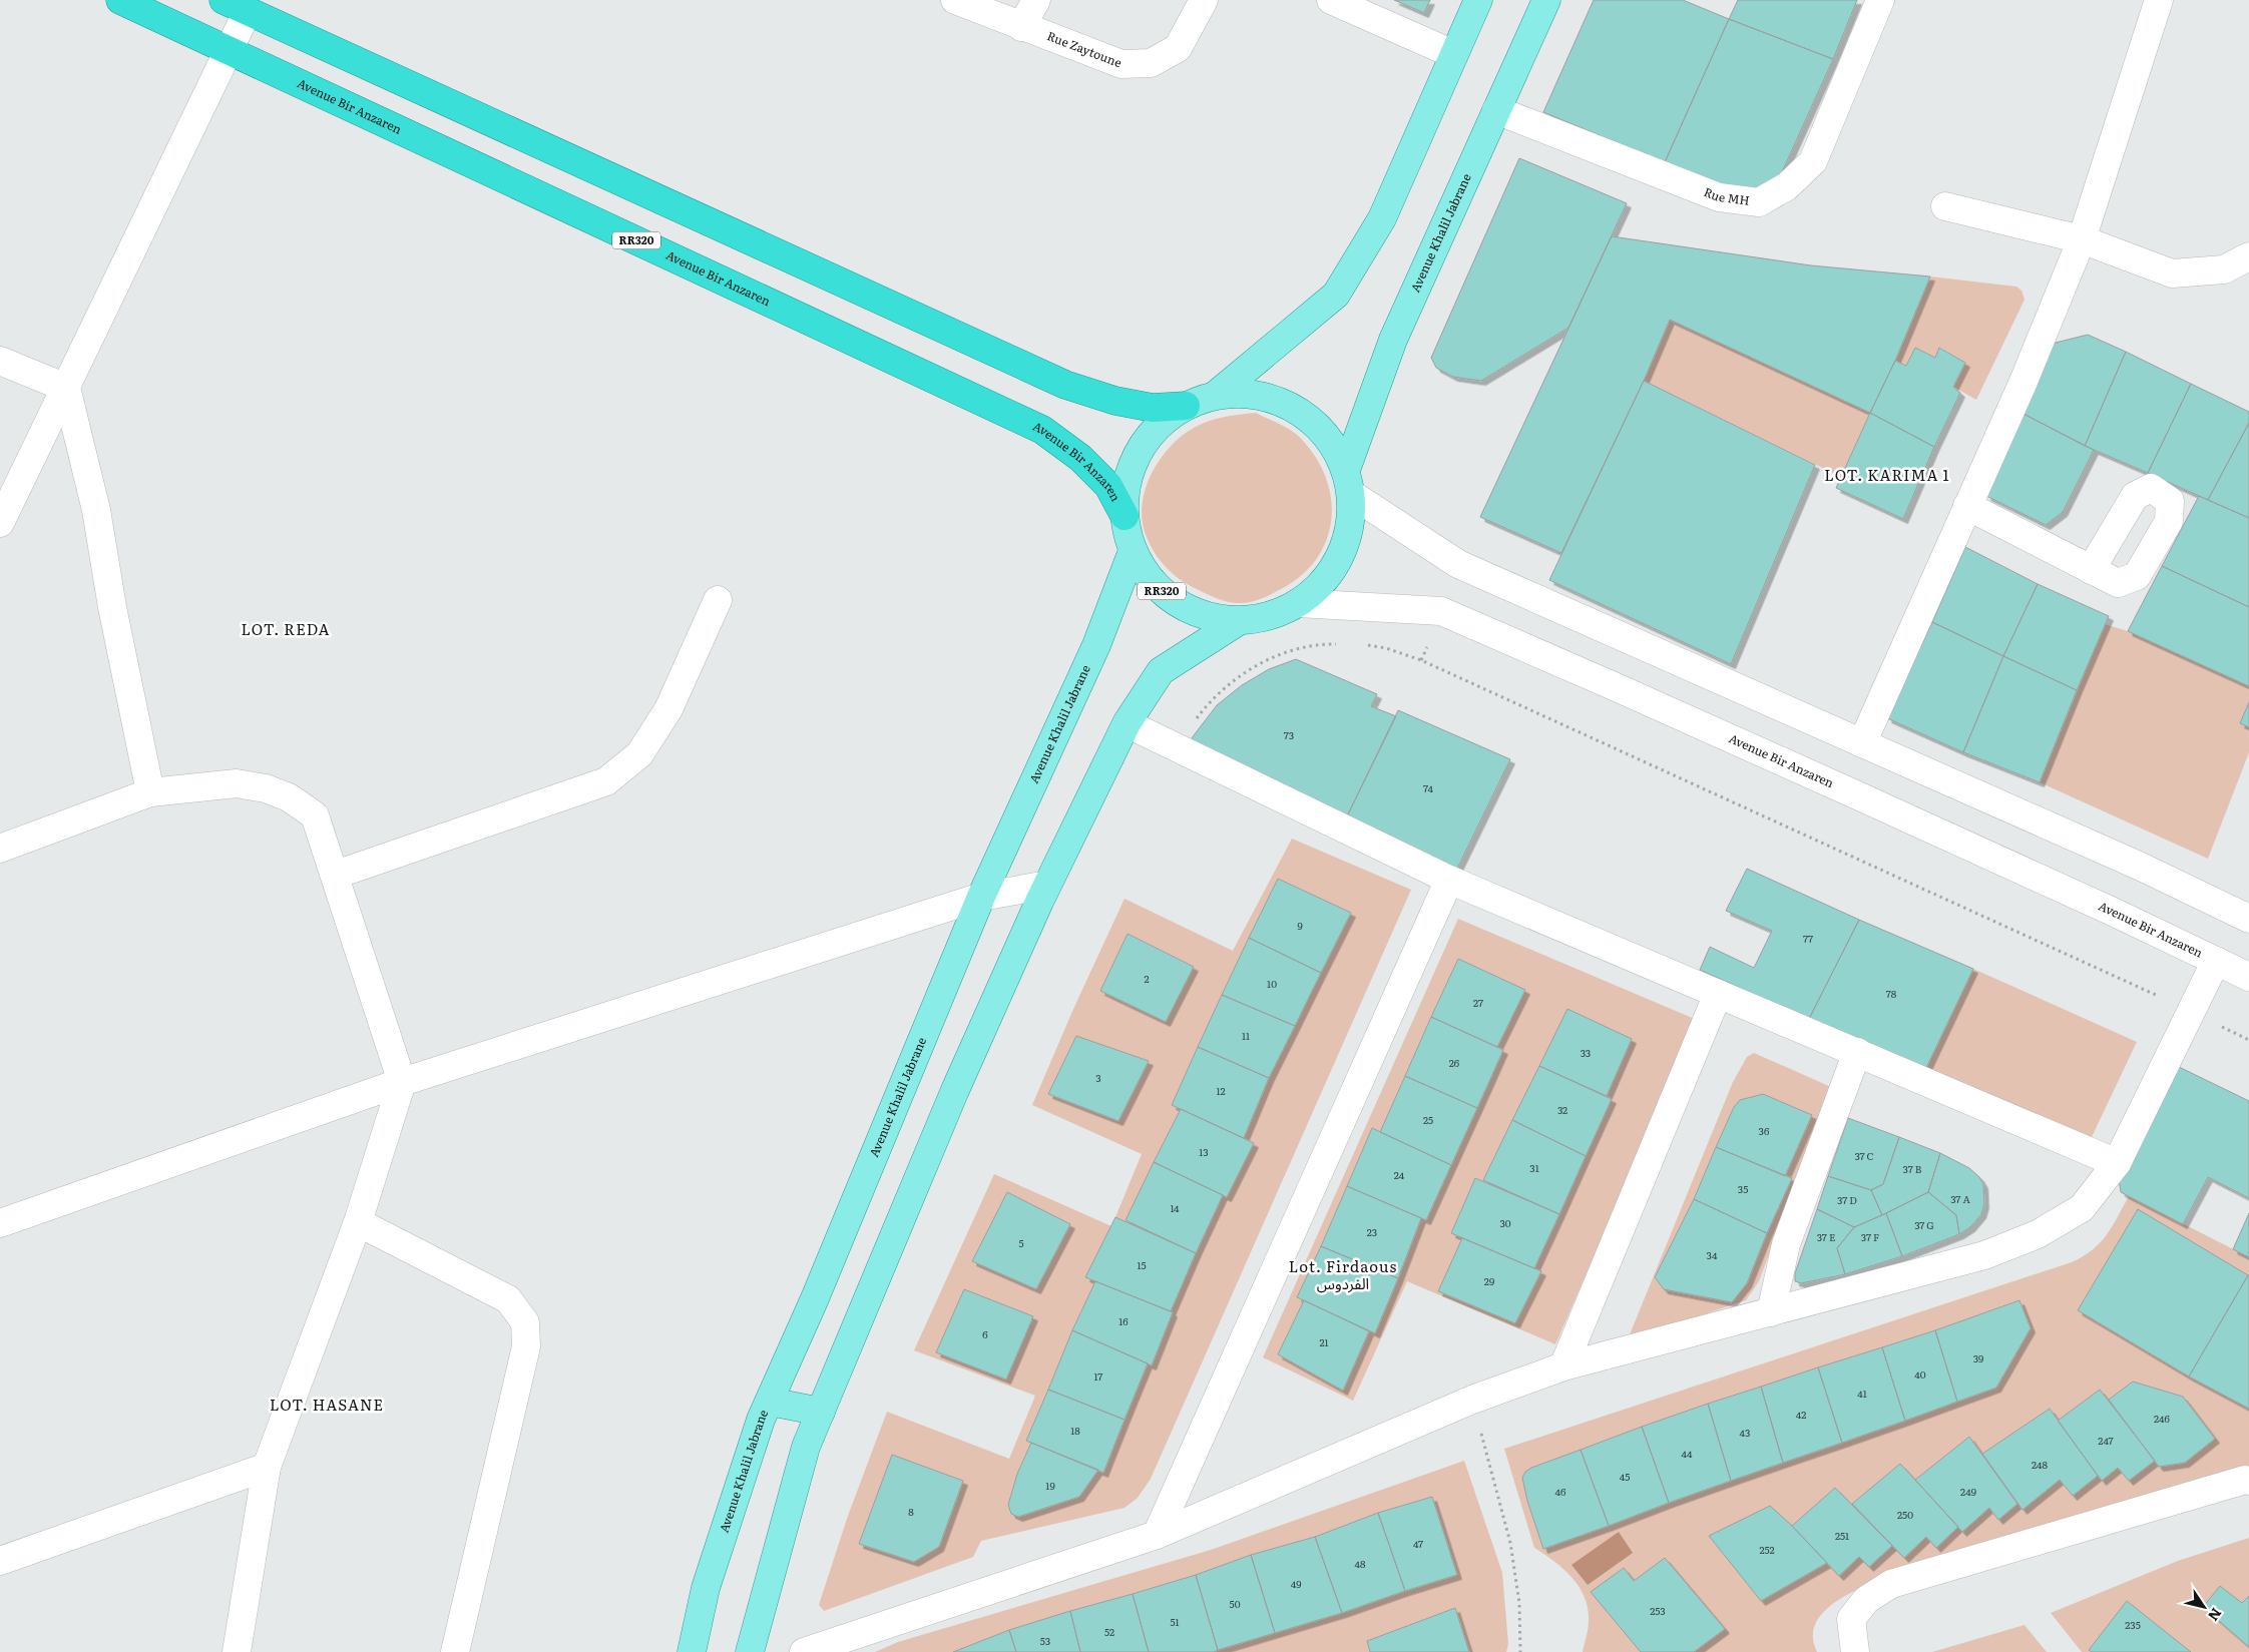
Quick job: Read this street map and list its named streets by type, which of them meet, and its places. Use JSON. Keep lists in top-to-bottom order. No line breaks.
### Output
{"streets":{"highway":["Avenue Bir Anzaren","RR320"],"main road":["Avenue Khalil Jabrane"],"street":["Rue Zaytoune","Rue MH"]},"crossings":[["Avenue Bir Anzaren","RR320"],["Rue MH","Avenue Khalil Jabrane"],["Avenue Khalil Jabrane","RR320"]],"districts":["LOT. KARIMA 1","LOT. REDA","Lot. Firdaous الفردوس","LOT. HASANE"],"house_numbers":["73","74","9","77","2","10","78","27","11","33","26","3","12","32","25","36","13","37 C","31","37 B","24","35","37 A","37 D","14","30","37 G","23","37 E","37 F","5","34","15","29","16","6","21","39","40","17","41","42","246","18","43","247","44","248","45","19","46","249","8","250","251","47","252","48","49","50","253","51","235","52","53"],"north":"bottom right"}
